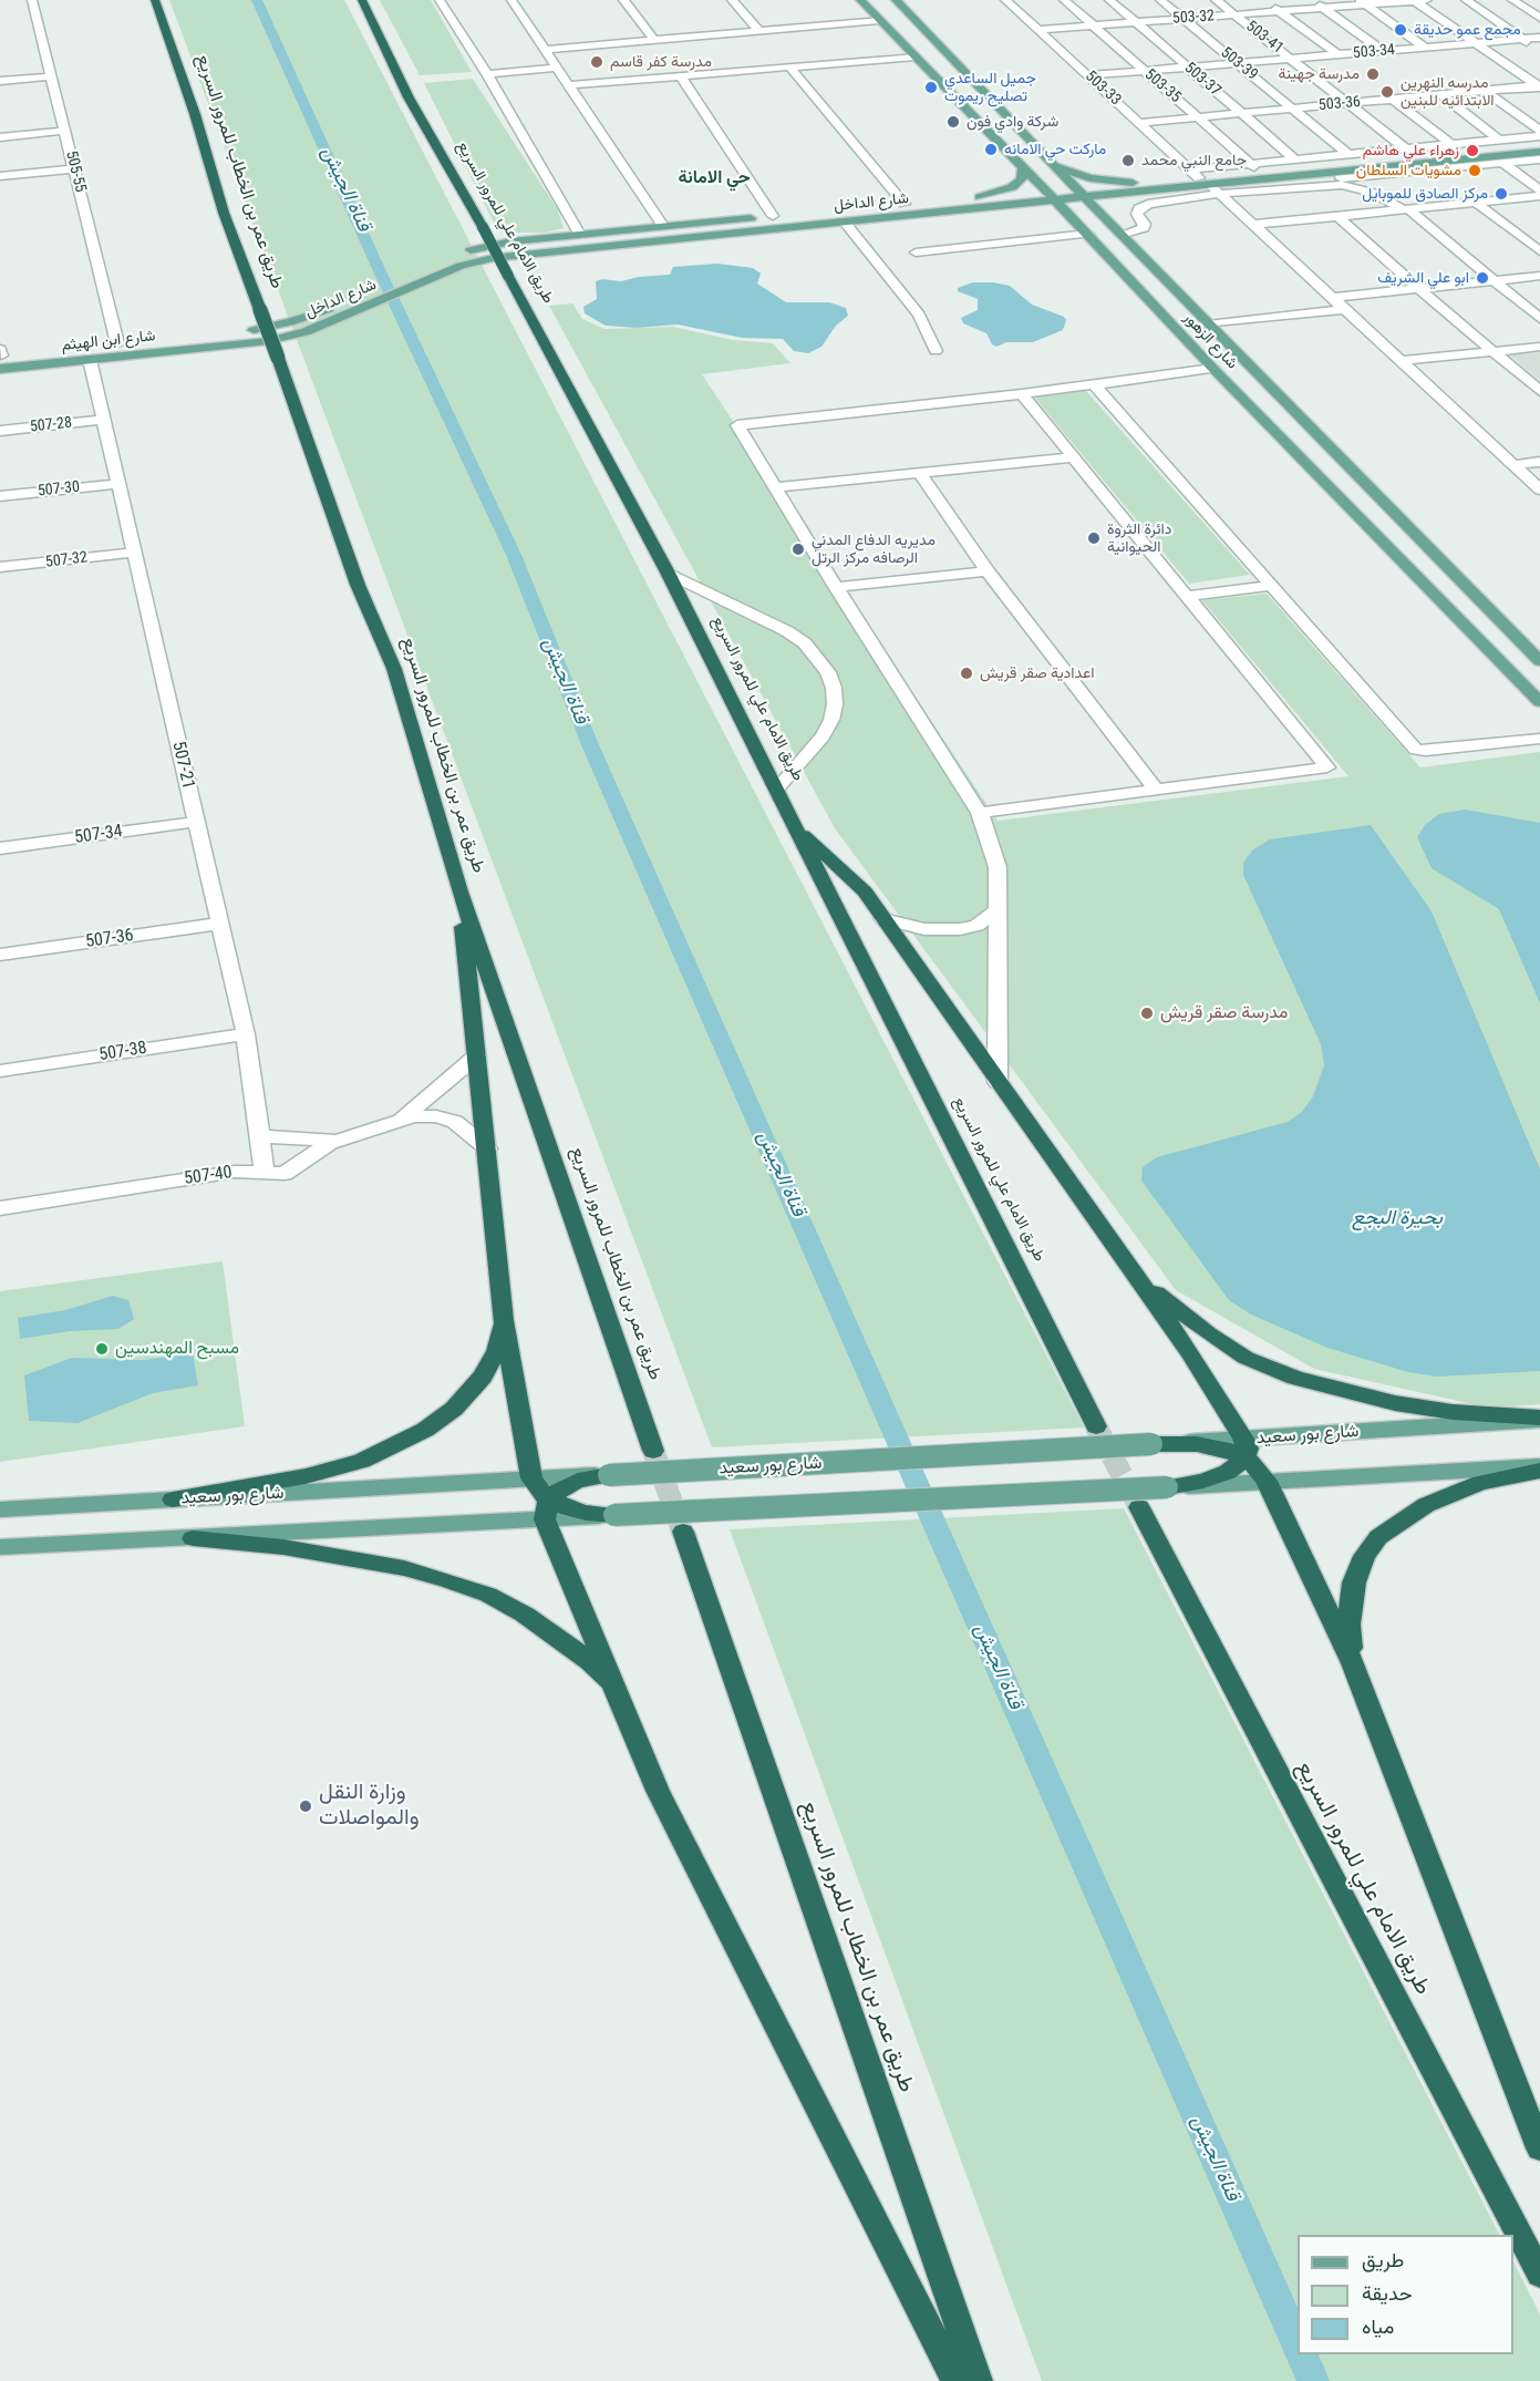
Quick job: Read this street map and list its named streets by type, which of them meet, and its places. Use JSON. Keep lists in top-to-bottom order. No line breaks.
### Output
{"streets":{"highway":["طريق عمر بن الخطاب للمرور السريع","طريق الامام علي للمرور السريع"],"main road":["شارع الداخل","شارع ابن الهيثم","شارع الزهور","شارع بور سعيد"],"street":["503-32","503-41","503-34","503-39","503-37","503-35","503-33","503-36","505-55","507-28","507-30","507-32","507-21","507-34","507-36","507-38","507-40"]},"crossings":[["503-32","503-41"],["503-32","503-39"],["503-32","503-37"],["503-32","503-35"],["503-32","503-33"],["503-41","503-34"],["503-41","503-36"],["503-34","503-39"],["503-34","503-37"],["503-34","503-35"],["503-34","503-33"],["503-39","503-36"],["503-37","503-36"],["503-37","شارع الداخل"],["503-35","503-36"],["503-35","شارع الداخل"],["503-33","503-36"],["503-33","شارع الداخل"],["505-55","شارع ابن الهيثم"],["شارع الداخل","شارع ابن الهيثم"],["شارع الداخل","شارع الزهور"],["شارع ابن الهيثم","507-21"],["507-28","507-21"],["507-30","507-21"],["507-32","507-21"],["507-21","507-34"],["507-21","507-36"],["507-21","507-38"],["507-21","507-40"]],"districts":["حي الامانة"],"water":["قناة الجيش","بحيرة البجع"],"places":["مجمع عمو حديقة","مدرسة كفر قاسم","مدرسة جهينة","جميل الساعدي تصليح ريموت","مدرسه النهرين الابتدائيه للبنين","شركة وادي فون","ماركت حي الامانه","زهراء علي هاشم","جامع النبي محمد","مشويات السلطان","مركز الصادق للموبايل","ابو علي الشريف","دائرة الثروة الحيوانية","مديريه الدفاع المدني الرصافه مركز الرتل","اعدادية صقر قريش","مدرسة صقر قريش","مسبح المهندسين","وزارة النقل والمواصلات"],"legend":["طريق","حديقة","مياه"]}
